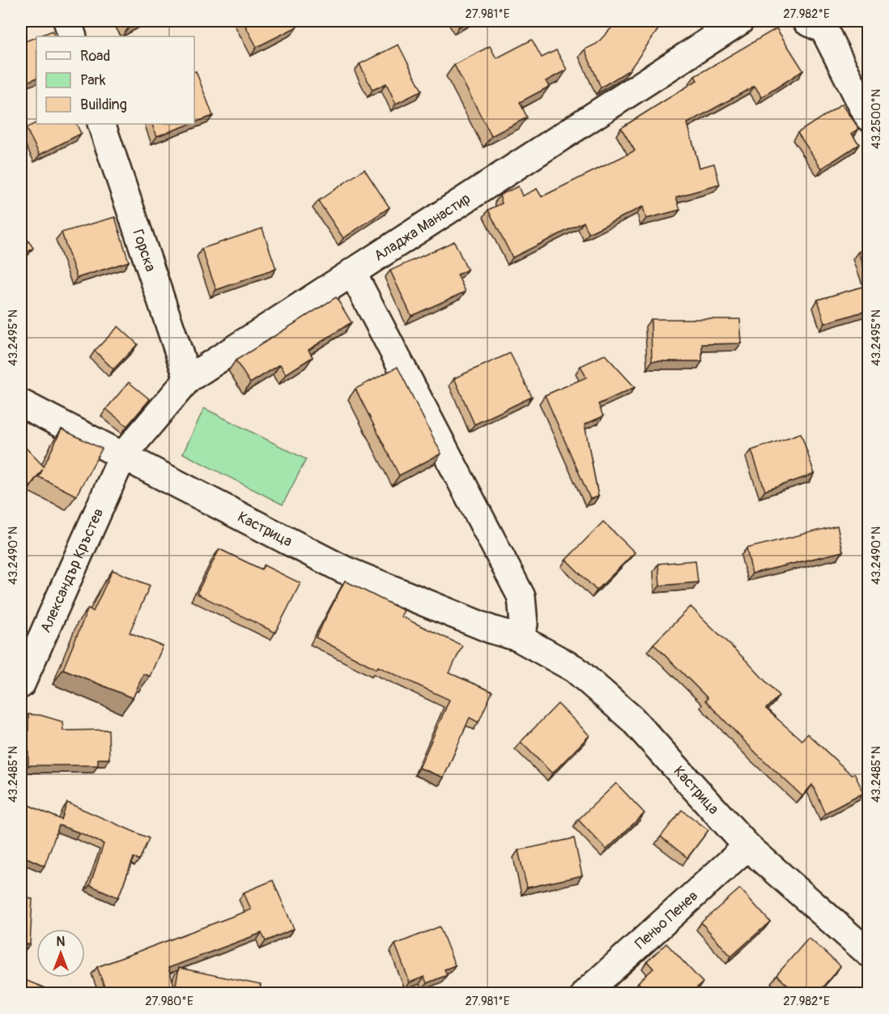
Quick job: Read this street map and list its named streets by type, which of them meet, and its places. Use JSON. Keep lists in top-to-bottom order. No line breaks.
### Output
{"streets":{"street":["Аладжа Манастир","Горска","Кастрица","Александър Кръстев","Пеньо Пенев"]},"crossings":[["Аладжа Манастир","Горска"],["Аладжа Манастир","Кастрица"],["Аладжа Манастир","Александър Кръстев"],["Кастрица","Александър Кръстев"],["Кастрица","Пеньо Пенев"]],"legend":["Road","Park","Building"],"north":"top","coordinates":["27.981°E","27.982°E","43.2500°N","43.2495°N","43.2490°N","43.2485°N","27.980°E"]}
